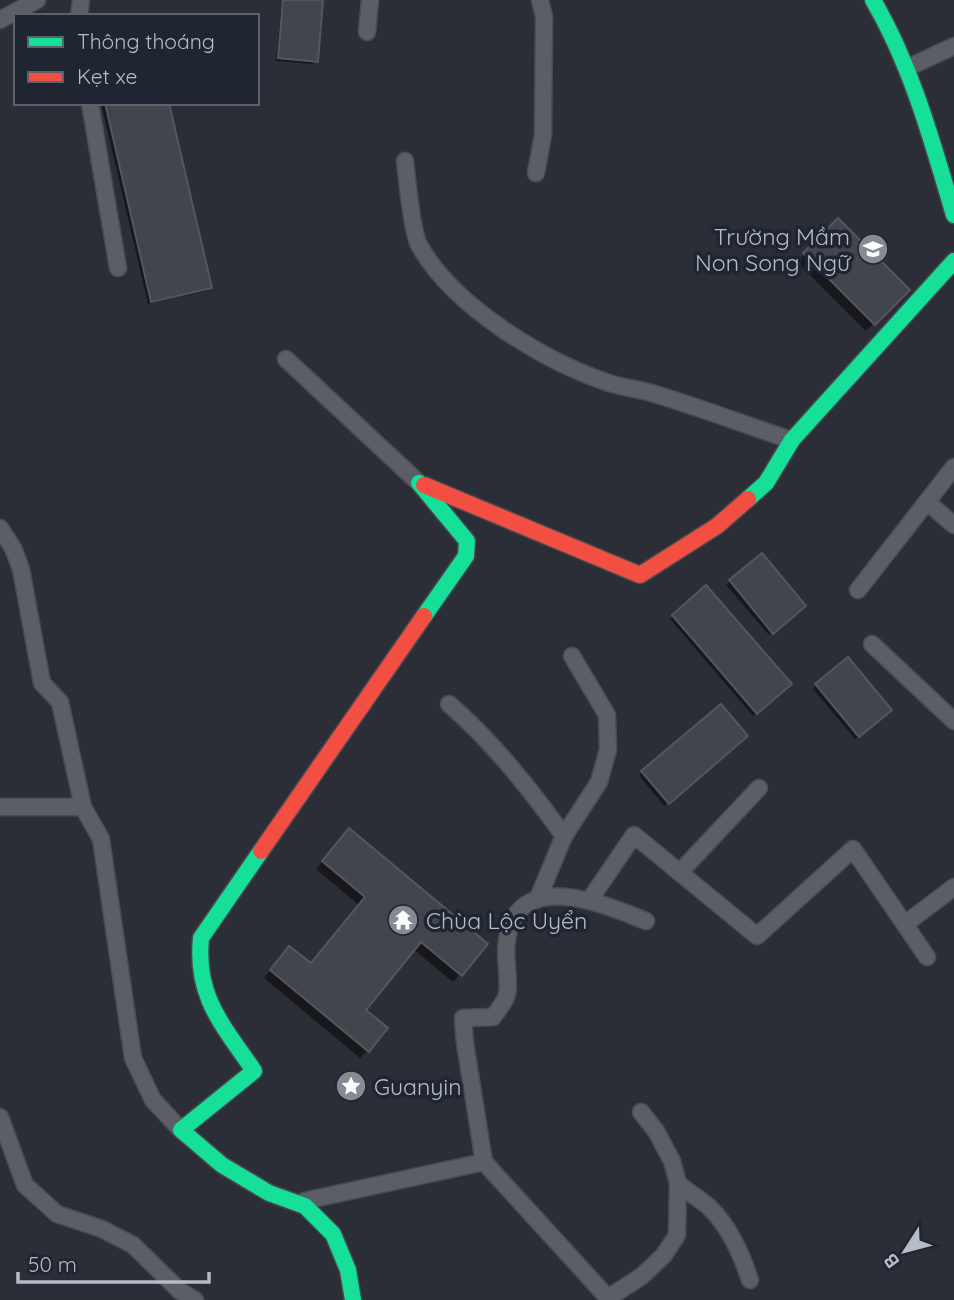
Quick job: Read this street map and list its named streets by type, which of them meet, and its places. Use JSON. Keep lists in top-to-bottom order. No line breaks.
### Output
{"places":{"school or university":["Trường Mầm Non Song Ngữ"],"temple":["Chùa Lộc Uyển"],"place":["Guanyin"]},"legend":["Thông thoáng","Kẹt xe"],"scale_bar":"50 m","north":"bottom left"}
